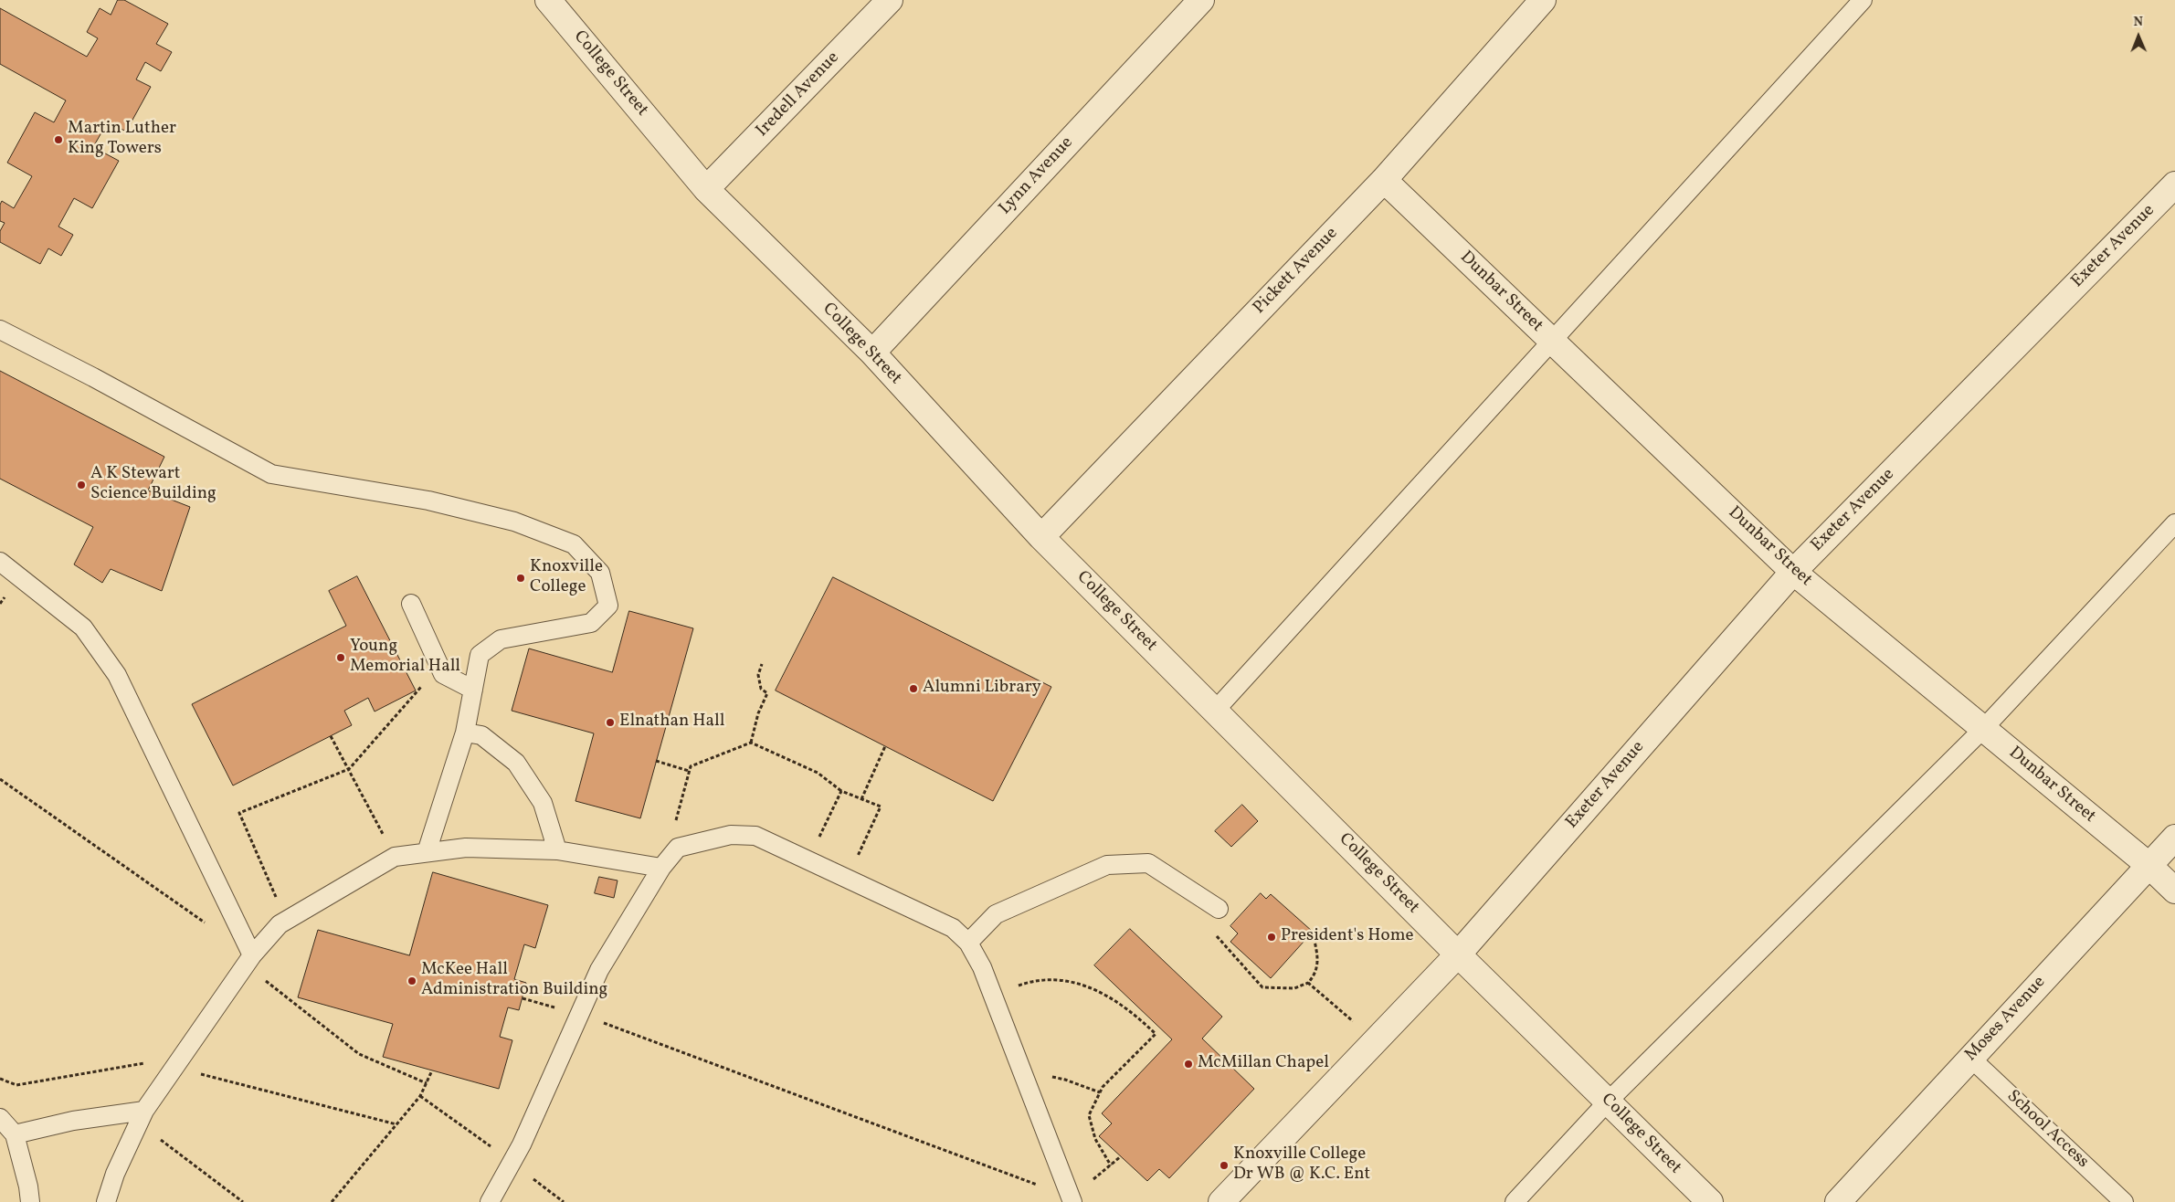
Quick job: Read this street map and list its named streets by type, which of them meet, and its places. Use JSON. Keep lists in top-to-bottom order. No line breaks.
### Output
{"streets":{"street":["College Street","Iredell Avenue","Lynn Avenue","Exeter Avenue","Pickett Avenue","Dunbar Street","Moses Avenue"],"lane":["School Access"]},"crossings":[["College Street","Iredell Avenue"],["College Street","Lynn Avenue"],["College Street","Exeter Avenue"],["College Street","Pickett Avenue"],["Exeter Avenue","Dunbar Street"],["Pickett Avenue","Dunbar Street"],["Dunbar Street","Moses Avenue"],["Moses Avenue","School Access"]],"places":["Martin Luther King Towers","A K Stewart Science Building","Knoxville College","Young Memorial Hall","Alumni Library","Elnathan Hall","President's Home","McKee Hall Administration Building","McMillan Chapel","Knoxville College Dr WB @ K.C. Ent"],"north":"top"}
